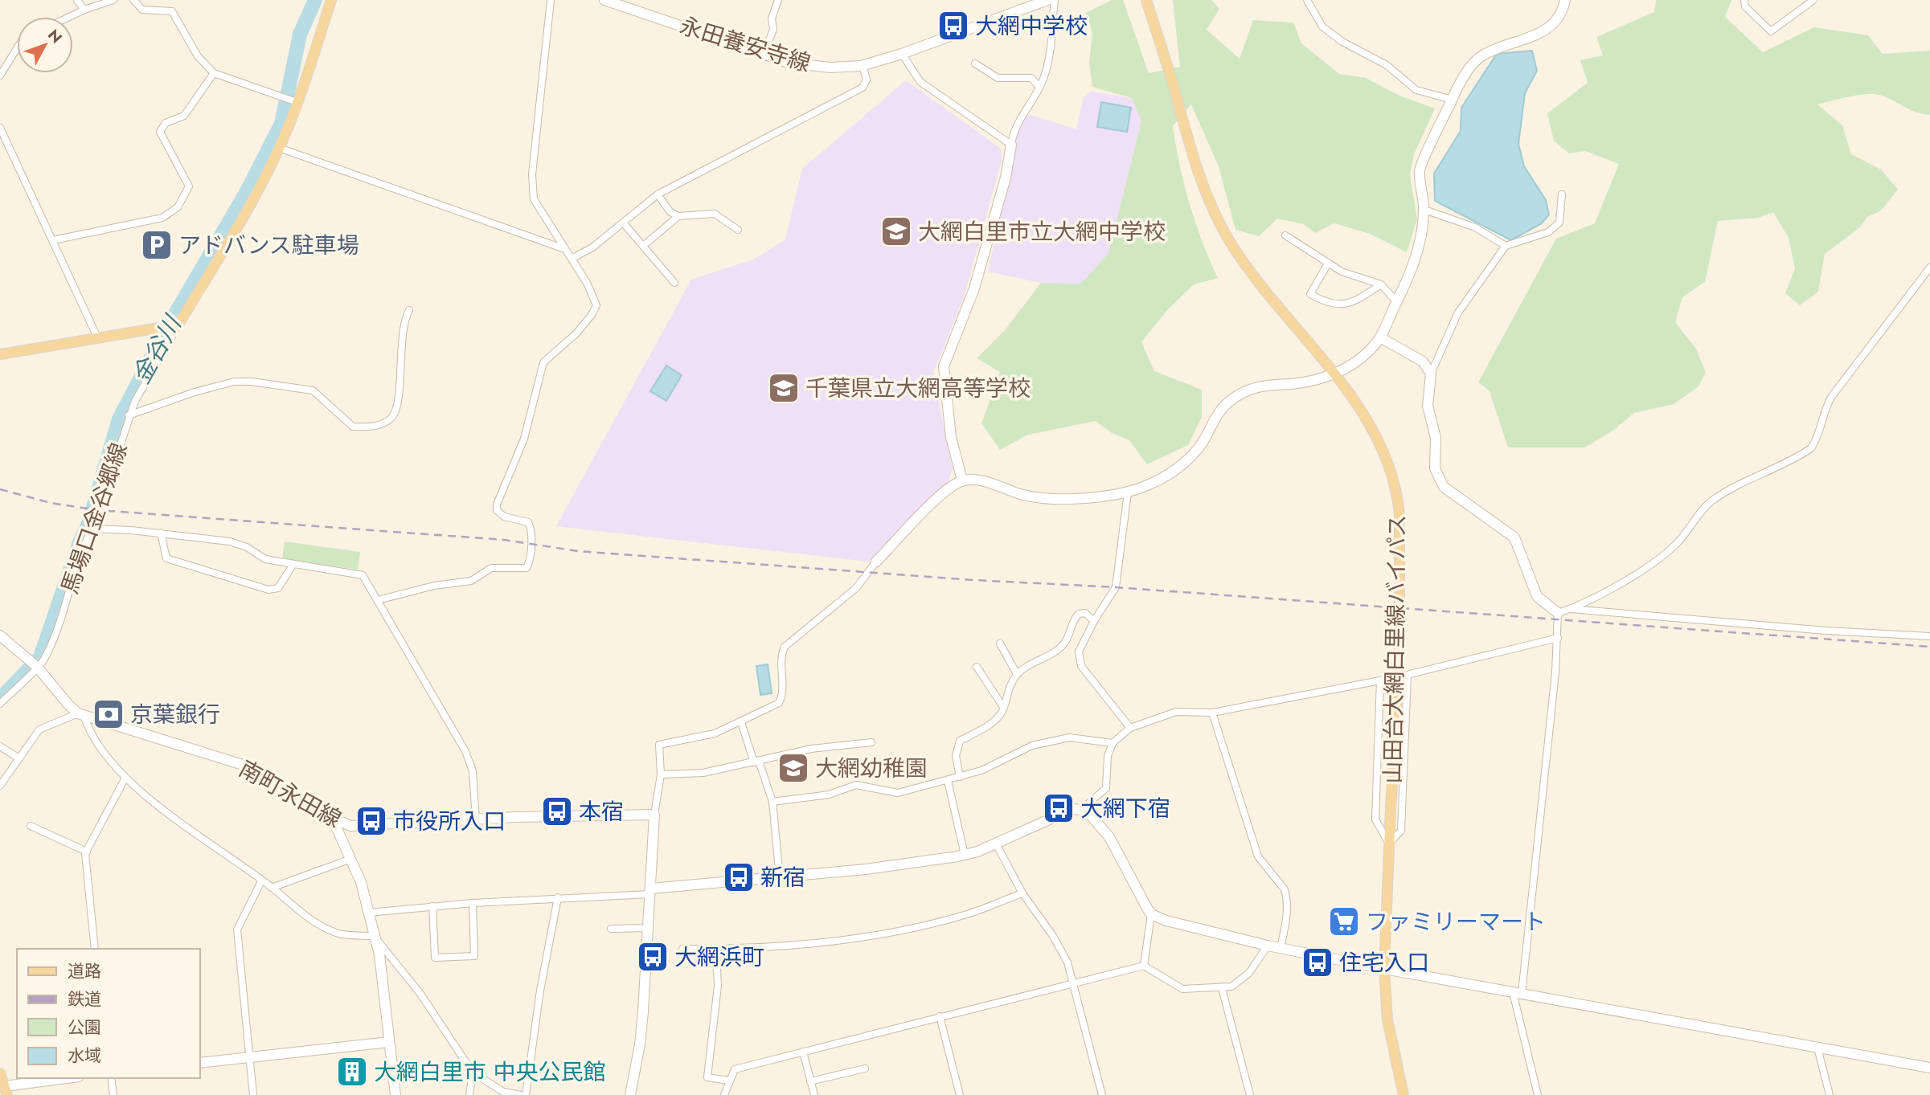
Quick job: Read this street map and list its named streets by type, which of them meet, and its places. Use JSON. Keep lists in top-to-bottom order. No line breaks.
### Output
{"streets":{"main road":["山田台大網白里線バイパス"],"street":["永田養安寺線","馬場口金谷郷線","南町永田線"]},"water":["金谷川"],"places":{"bus stop":["大網中学校","大網下宿","本宿","市役所入口","新宿","大網浜町","住宅入口"],"school or university":["大網白里市立大網中学校","千葉県立大網高等学校","大網幼稚園"],"parking":["アドバンス駐車場"],"bank":["京葉銀行"],"supermarket":["ファミリーマート"],"building":["大網白里市 中央公民館"]},"legend":["道路","鉄道","公園","水域"],"north":"top right"}
